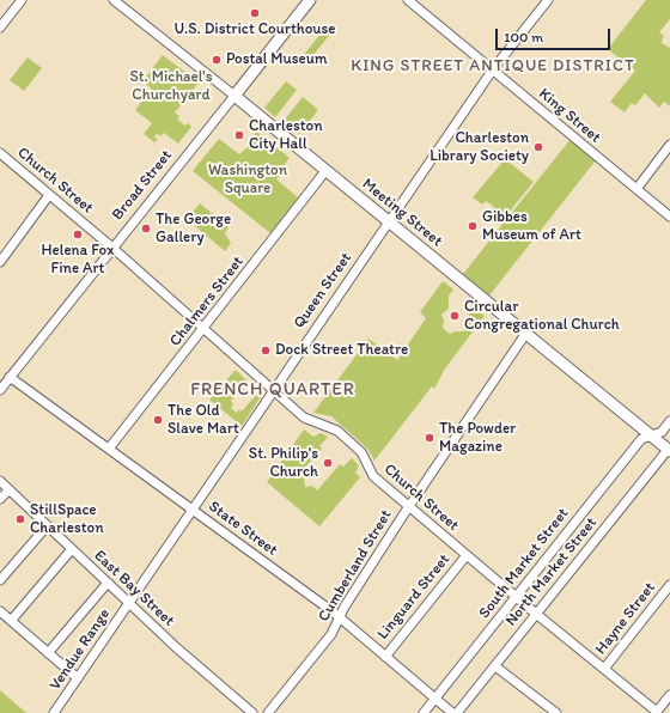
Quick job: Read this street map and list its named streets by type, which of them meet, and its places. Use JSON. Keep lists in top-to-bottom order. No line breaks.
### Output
{"streets":{"main road":["Broad Street","Meeting Street"],"street":["King Street","Church Street","Queen Street","Chalmers Street","State Street","South Market Street","Cumberland Street","North Market Street","East Bay Street","Linguard Street","Hayne Street","Vendue Range"]},"crossings":[["King Street","Queen Street"],["Church Street","Broad Street"],["Church Street","Queen Street"],["Church Street","Chalmers Street"],["Church Street","South Market Street"],["Church Street","Cumberland Street"],["Church Street","North Market Street"],["Church Street","Linguard Street"],["Church Street","Hayne Street"],["Broad Street","Meeting Street"],["Broad Street","State Street"],["Meeting Street","Queen Street"],["Meeting Street","Chalmers Street"],["Meeting Street","South Market Street"],["Meeting Street","Cumberland Street"],["Meeting Street","North Market Street"],["Queen Street","State Street"],["Queen Street","East Bay Street"],["Queen Street","Vendue Range"],["Chalmers Street","State Street"],["State Street","South Market Street"],["State Street","Cumberland Street"],["State Street","Linguard Street"],["East Bay Street","Vendue Range"]],"districts":["KING STREET ANTIQUE DISTRICT","FRENCH QUARTER"],"parks":["St. Michael's Churchyard","Washington Square"],"places":["U.S. District Courthouse","Postal Museum","Charleston City Hall","Charleston Library Society","Gibbes Museum of Art","The George Gallery","Helena Fox Fine Art","Circular Congregational Church","Dock Street Theatre","The Old Slave Mart","The Powder Magazine","St. Philip's Church","StillSpace Charleston"],"scale_bar":"100 m"}
